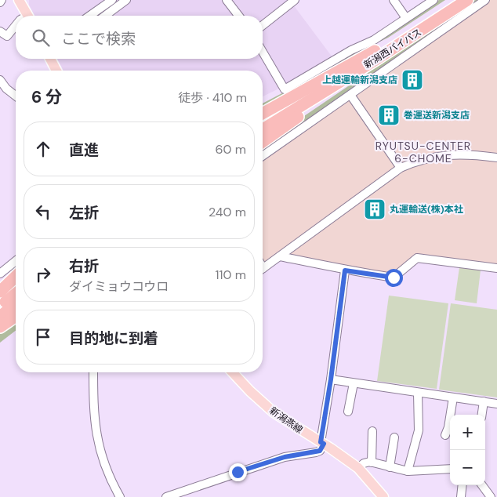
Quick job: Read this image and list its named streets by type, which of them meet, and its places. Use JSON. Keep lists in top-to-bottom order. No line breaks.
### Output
{"streets":{"highway":["新潟西バイパス"],"main road":["新潟燕線"]},"districts":["RYUTSU-CENTER 6-CHOME"],"places":{"building":["上越運輸新潟支店","巻運送新潟支店","丸運輸送(株)本社"]},"page":{"search":"ここで検索","heading":["6 分","徒歩 · 410 m"],"list":[["直進","60 m"],["左折","240 m"],["右折","ダイミョウコウロ","110 m"],"目的地に到着"],"map_buttons":["+","−"]}}
